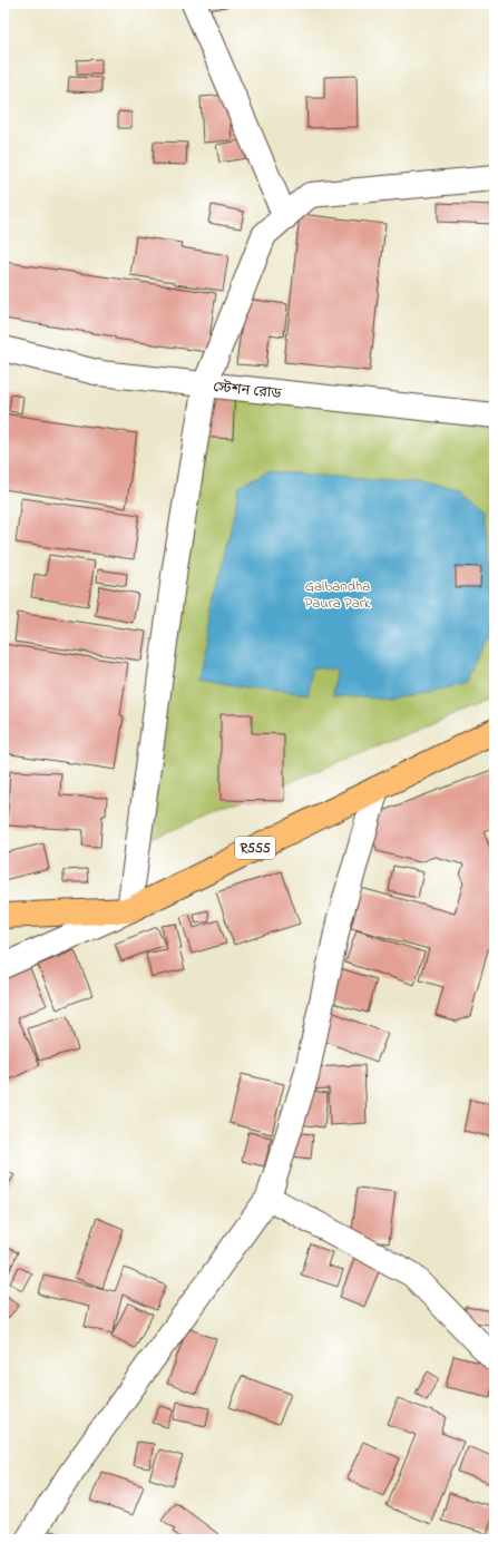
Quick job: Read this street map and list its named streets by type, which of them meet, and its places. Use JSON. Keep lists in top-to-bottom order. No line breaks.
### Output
{"streets":{"main road":["R555"],"street":["স্টেশন রোড"]},"parks":["Gaibandha Paura Park"]}
